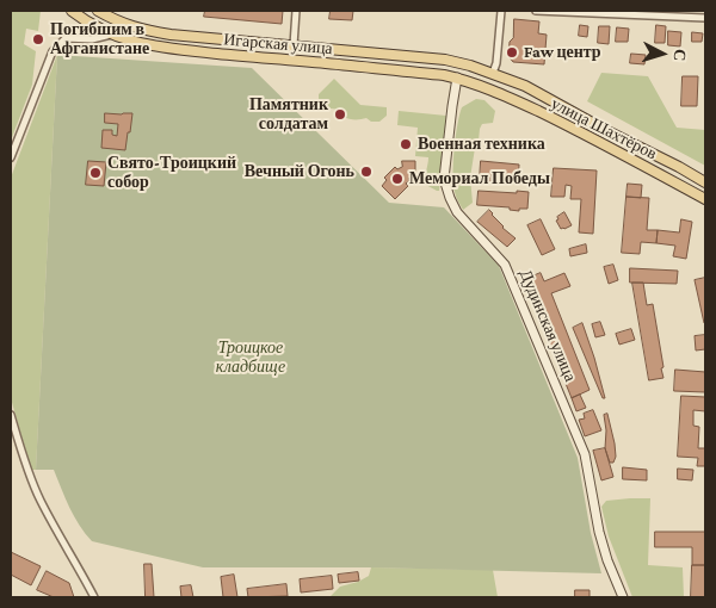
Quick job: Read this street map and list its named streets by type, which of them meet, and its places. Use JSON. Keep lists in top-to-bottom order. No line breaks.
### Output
{"streets":{"main road":["Игарская улица","улица Шахтёров"],"street":["Дудинская улица"]},"crossings":[["Игарская улица","улица Шахтёров"],["Игарская улица","Дудинская улица"]],"parks":["Троицкое кладбище"],"places":["Погибшим в Афганистане","Faw центр","Памятник солдатам","Военная техника","Вечный Огонь","Свято-Троицкий собор","Мемориал Победы"],"north":"right"}
